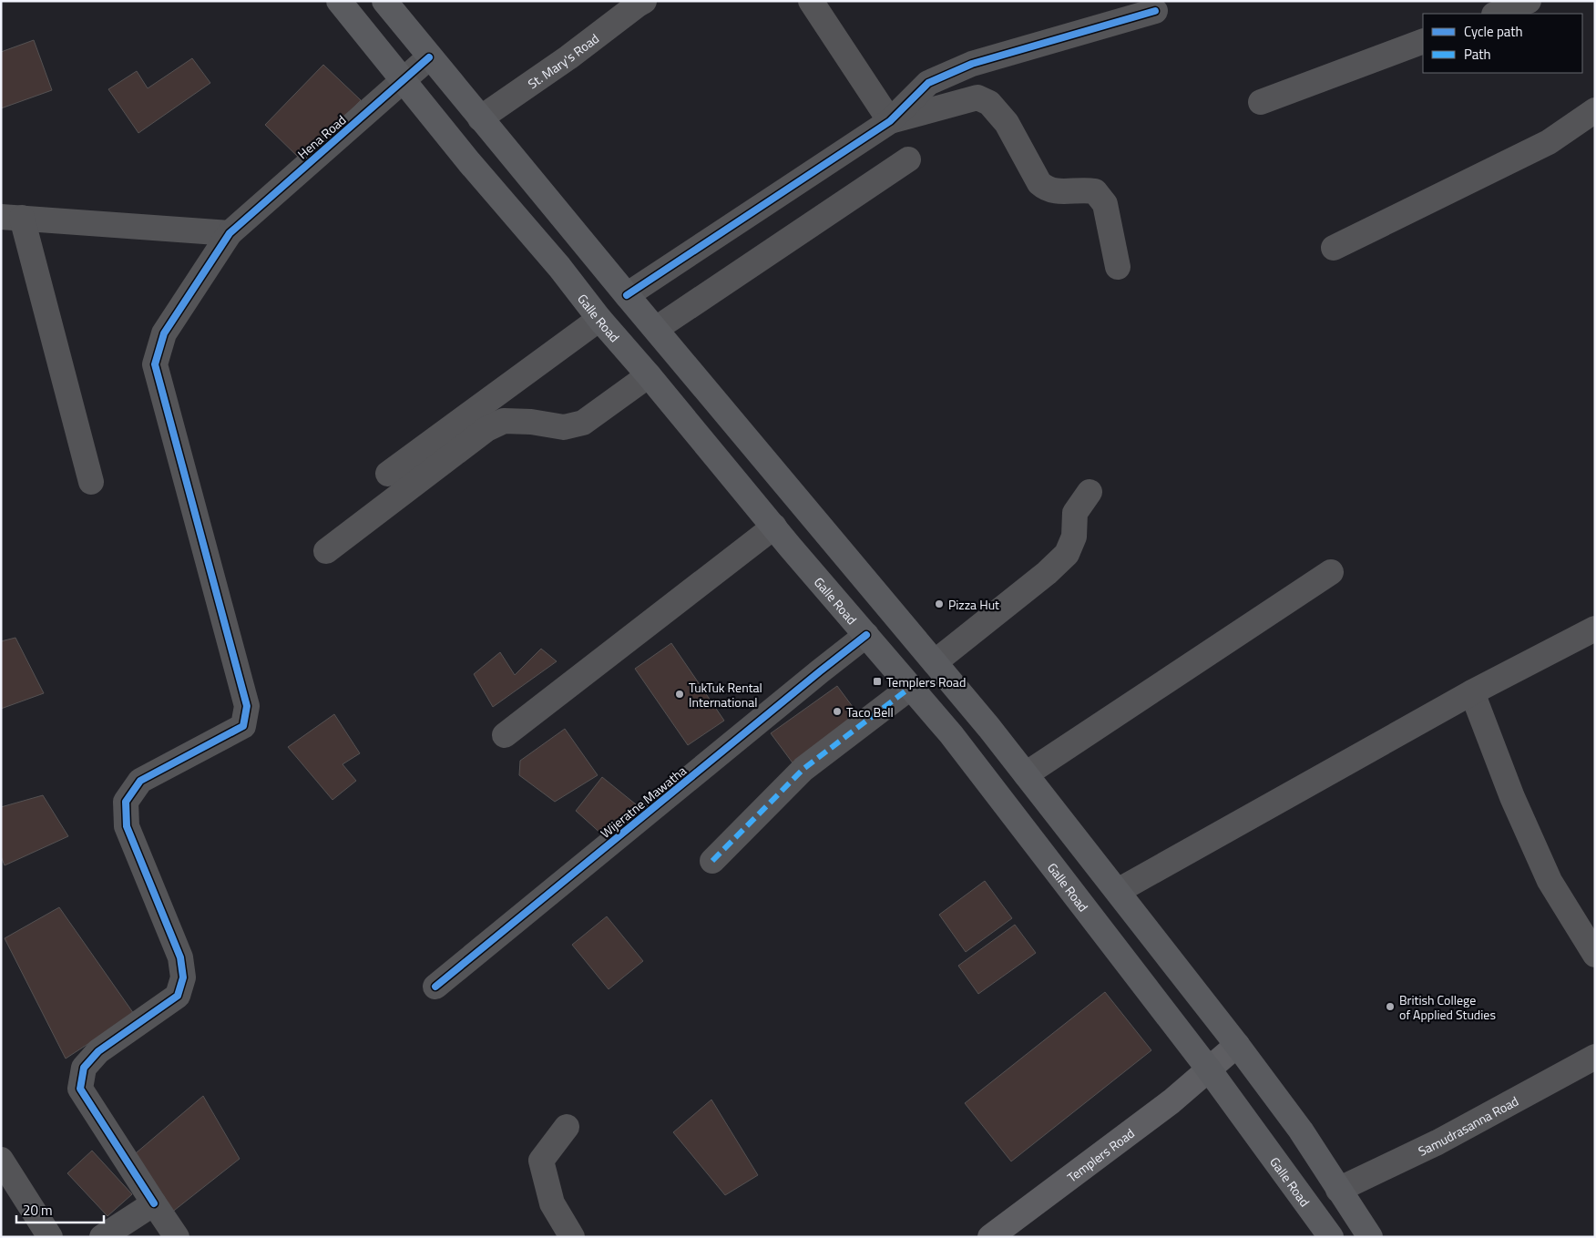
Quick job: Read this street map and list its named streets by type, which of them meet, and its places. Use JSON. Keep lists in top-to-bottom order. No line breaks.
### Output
{"streets":{"highway":["Galle Road"],"main road":["Templers Road"],"street":["St. Mary's Road","Hena Road","Wijeratne Mawatha","Samudrasanna Road"]},"crossings":[["Hena Road","Galle Road"],["Galle Road","Wijeratne Mawatha"],["Galle Road","Templers Road"]],"places":{"other":["Pizza Hut","TukTuk Rental International","Taco Bell","British College of Applied Studies"],"transit":["Templers Road"]},"legend":["Cycle path","Path"],"scale_bar":"20 m"}
